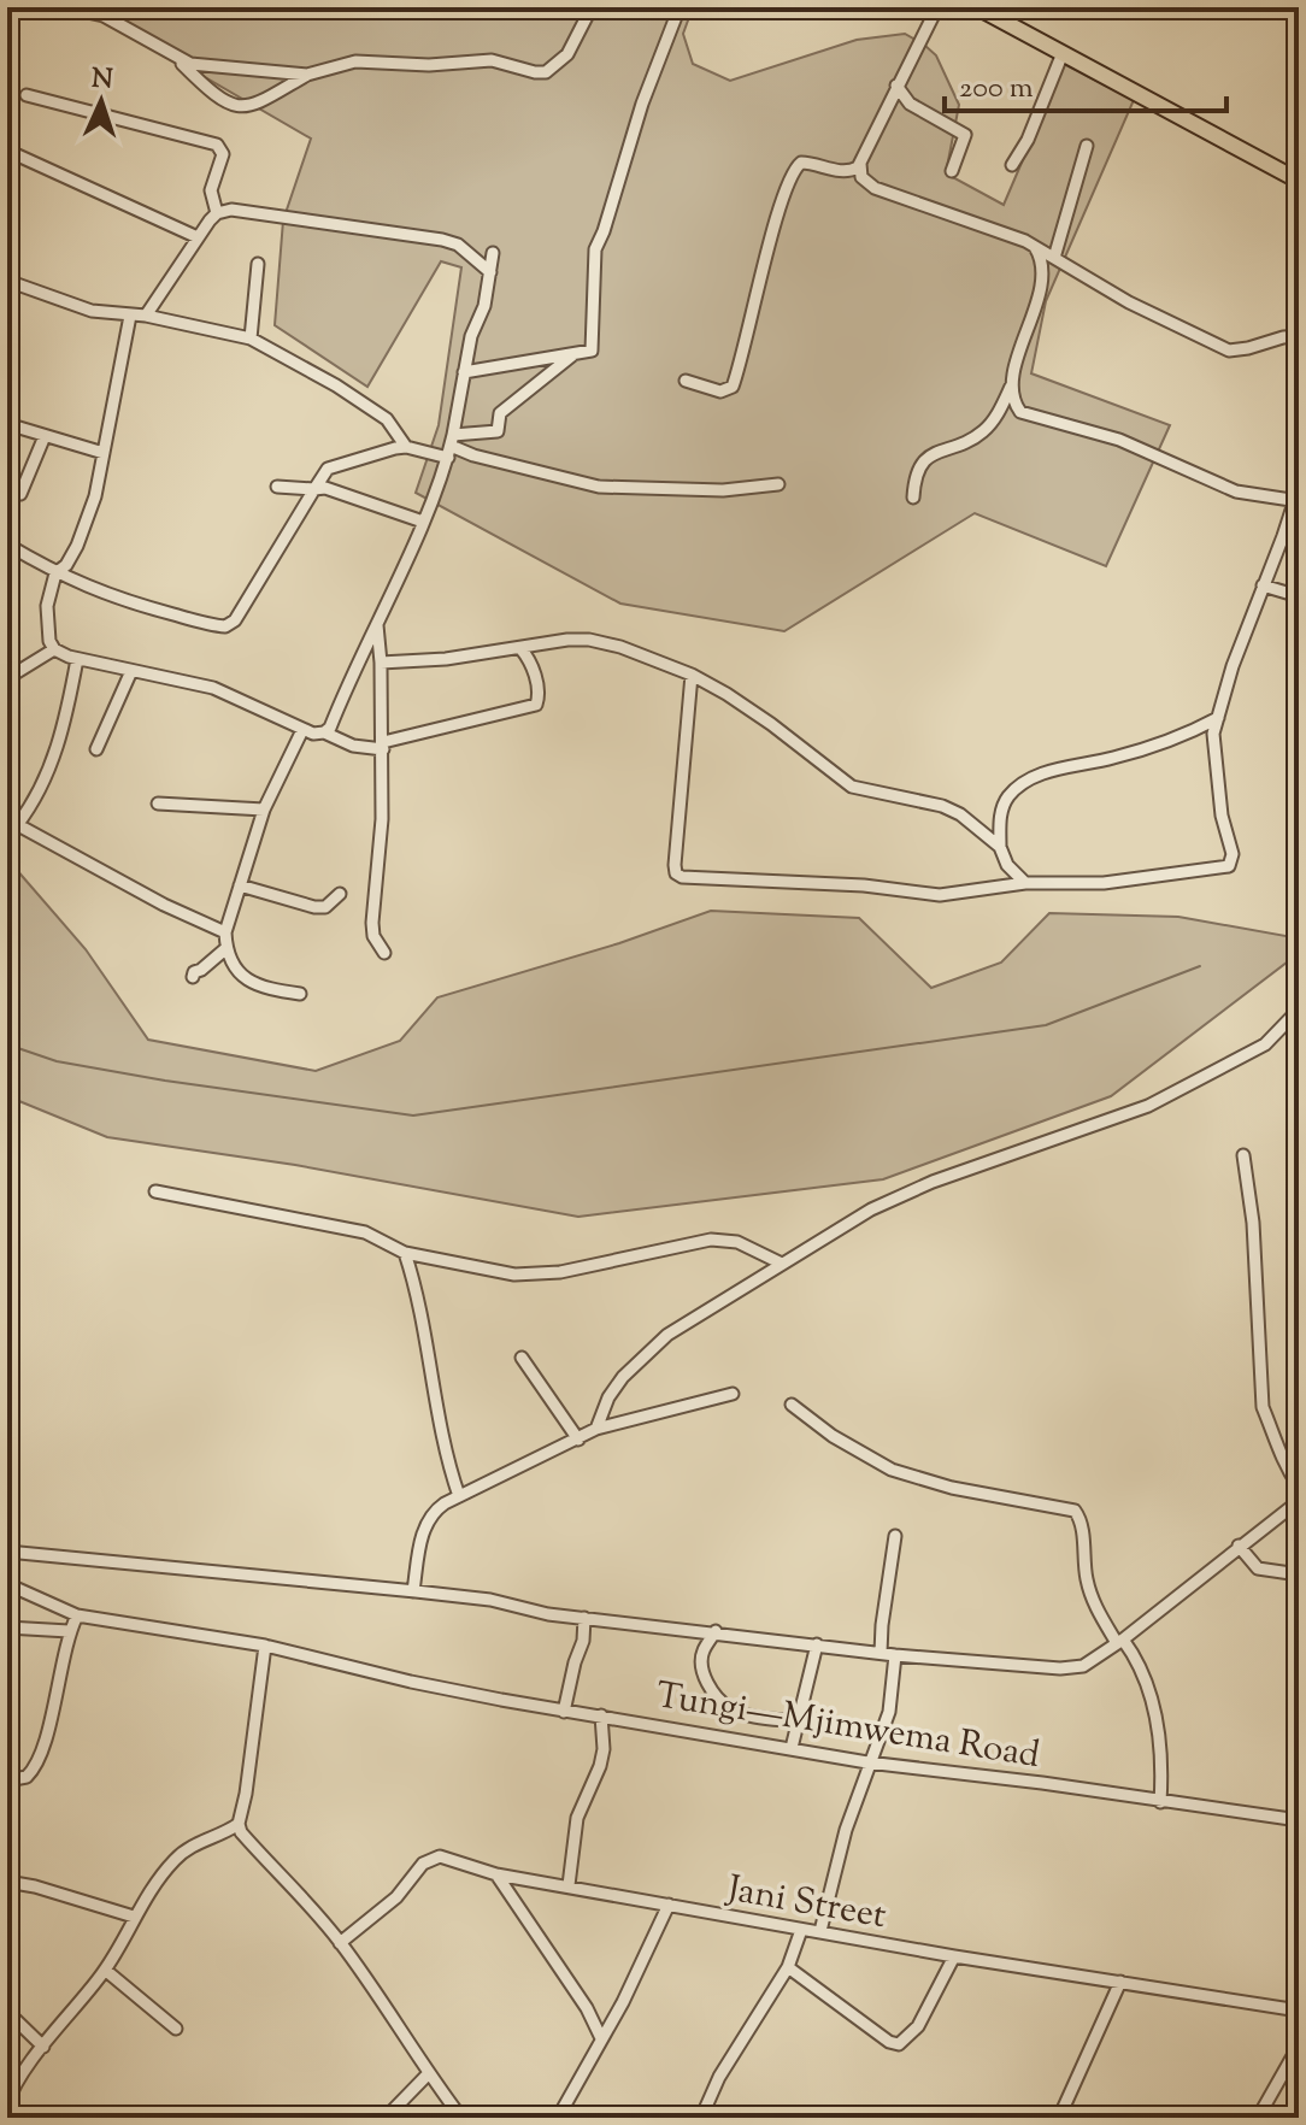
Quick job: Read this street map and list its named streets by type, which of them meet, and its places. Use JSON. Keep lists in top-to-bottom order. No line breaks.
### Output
{"streets":{"street":["Tungi—Mjimwema Road","Jani Street"]},"scale_bar":"200 m","north":"top"}
